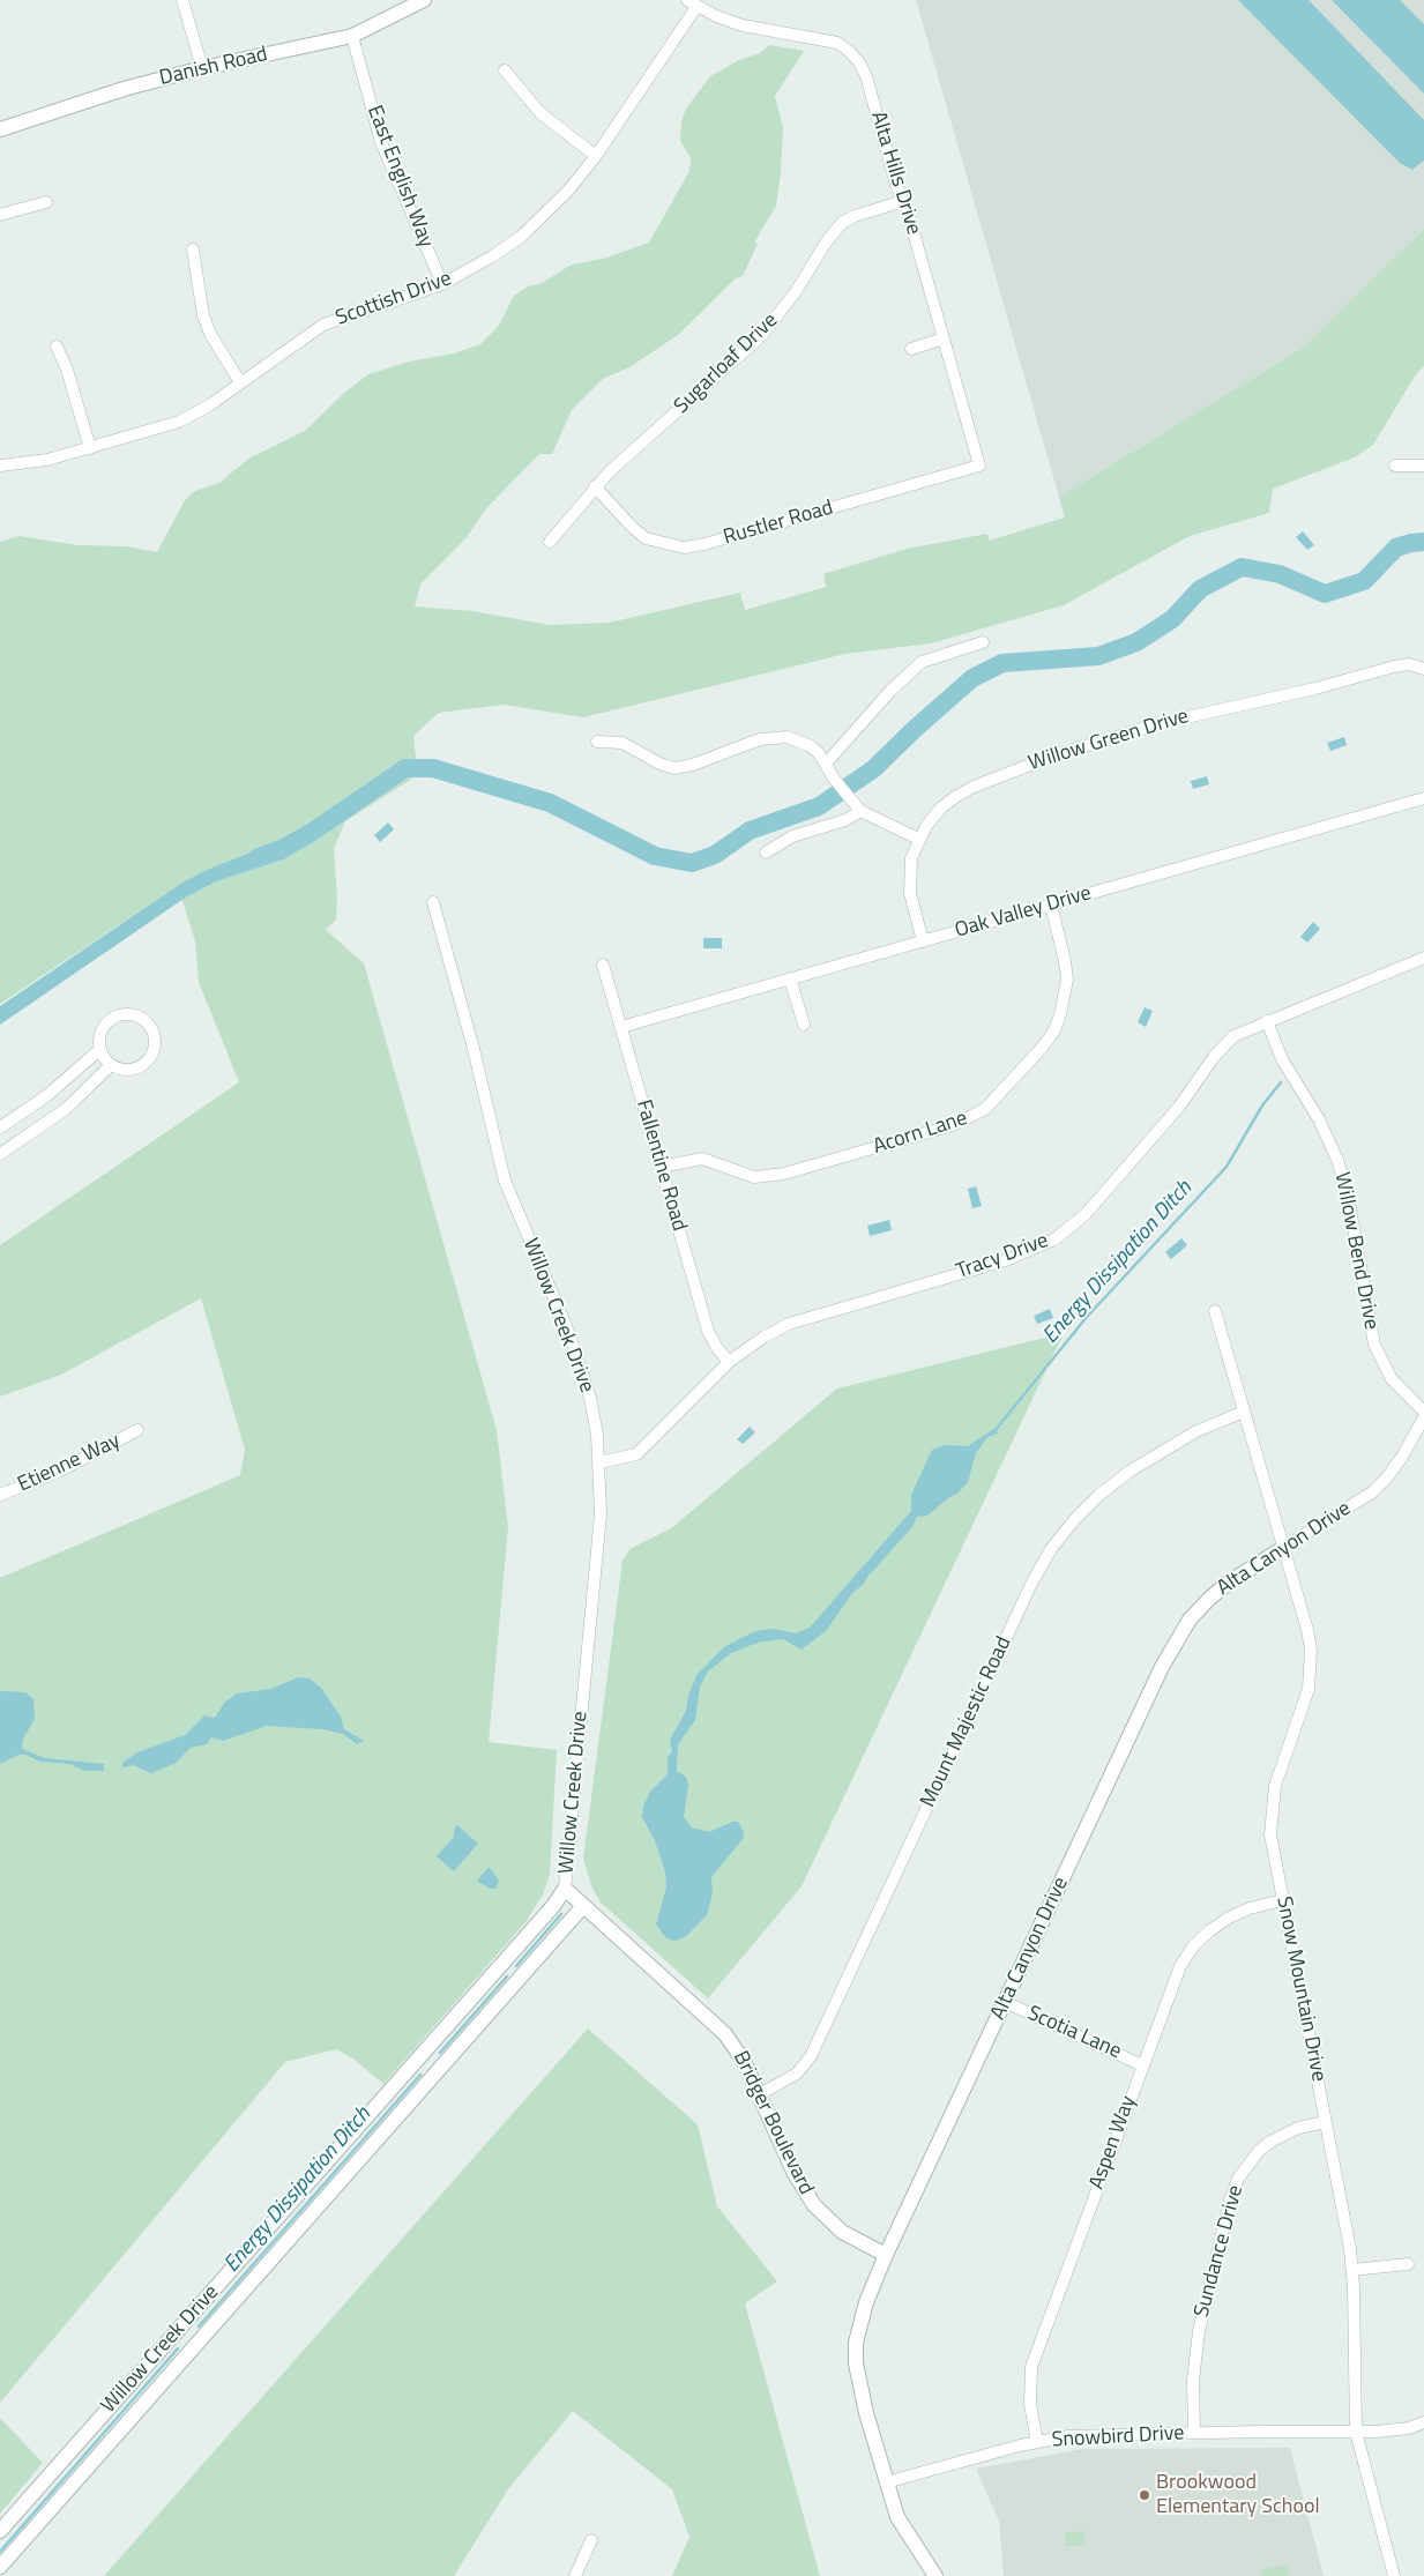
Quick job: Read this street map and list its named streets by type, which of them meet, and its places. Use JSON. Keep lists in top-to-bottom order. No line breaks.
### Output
{"streets":{"street":["Danish Road","Alta Hills Drive","East English Way","Scottish Drive","Sugarloaf Drive","Rustler Road","Willow Green Drive","Oak Valley Drive","Acorn Lane","Fallentine Road","Willow Bend Drive","Tracy Drive","Willow Creek Drive","Etienne Way","Alta Canyon Drive","Mount Majestic Road","Snow Mountain Drive","Scotia Lane","Bridger Boulevard","Aspen Way","Sundance Drive","Snowbird Drive"]},"crossings":[["Danish Road","East English Way"],["Alta Hills Drive","Scottish Drive"],["Alta Hills Drive","Sugarloaf Drive"],["Alta Hills Drive","Rustler Road"],["East English Way","Scottish Drive"],["Sugarloaf Drive","Rustler Road"],["Willow Green Drive","Oak Valley Drive"],["Oak Valley Drive","Acorn Lane"],["Oak Valley Drive","Fallentine Road"],["Acorn Lane","Fallentine Road"],["Fallentine Road","Tracy Drive"],["Willow Bend Drive","Tracy Drive"],["Tracy Drive","Willow Creek Drive"],["Willow Creek Drive","Bridger Boulevard"],["Alta Canyon Drive","Snow Mountain Drive"],["Alta Canyon Drive","Scotia Lane"],["Alta Canyon Drive","Bridger Boulevard"],["Alta Canyon Drive","Snowbird Drive"],["Mount Majestic Road","Snow Mountain Drive"],["Mount Majestic Road","Bridger Boulevard"],["Snow Mountain Drive","Aspen Way"],["Snow Mountain Drive","Sundance Drive"],["Snow Mountain Drive","Snowbird Drive"],["Scotia Lane","Aspen Way"],["Aspen Way","Snowbird Drive"],["Sundance Drive","Snowbird Drive"]],"water":["Energy Dissipation Ditch"],"places":["Brookwood Elementary School"]}
